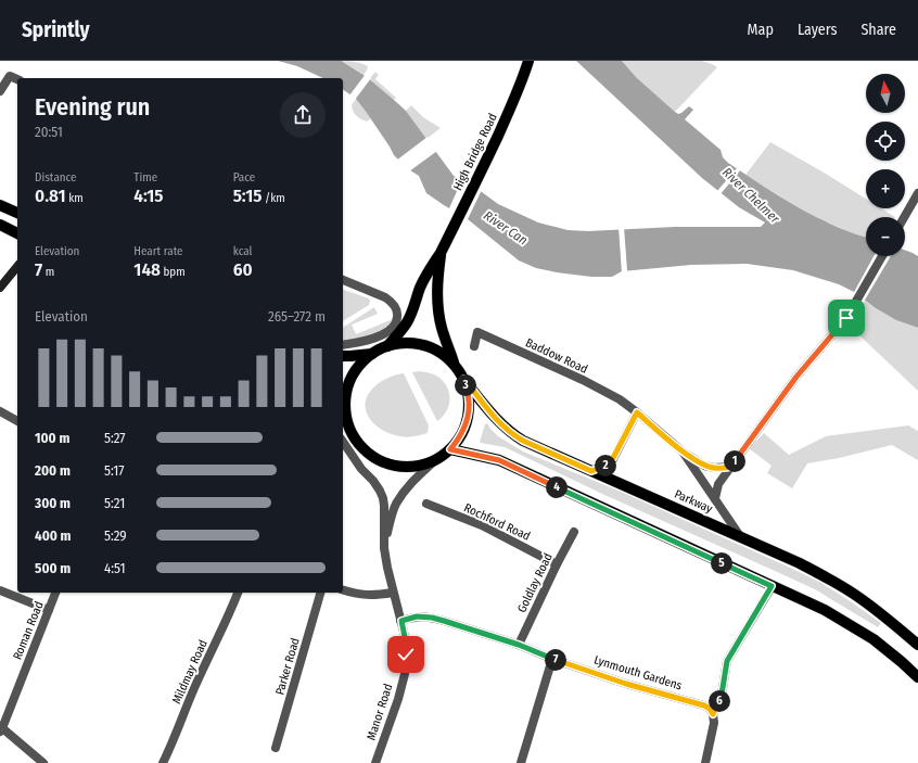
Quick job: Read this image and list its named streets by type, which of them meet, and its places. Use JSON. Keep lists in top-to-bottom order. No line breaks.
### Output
{"streets":{"main road":["High Bridge Road","Parkway"],"street":["Baddow Road","Rochford Road","Goldlay Road","Roman Road","Parker Road","Mildmay Road","Lynmouth Gardens","Manor Road"]},"crossings":[["High Bridge Road","Parkway"],["High Bridge Road","Manor Road"],["Baddow Road","Parkway"],["Parkway","Manor Road"],["Rochford Road","Goldlay Road"]],"water":["River Chelmer","River Can"],"north":"top","page":{"header":"Sprintly","nav":["Map","Layers","Share"],"map_buttons":["+","−"],"heading":["Evening run","20:51"],"stats":[["Distance","0.81 km"],["Time","4:15"],["Pace","5:15 /km"],["Elevation","7 m"],["Heart rate","148 bpm"],["kcal","60"]],"chart":["Elevation","265–272 m"],"pins":["3","1","2","4","5","7","6"],"list":[{"name":"100 m","note":"5:27"},{"name":"200 m","note":"5:17"},{"name":"300 m","note":"5:21"},{"name":"400 m","note":"5:29"},{"name":"500 m","note":"4:51"}]}}
